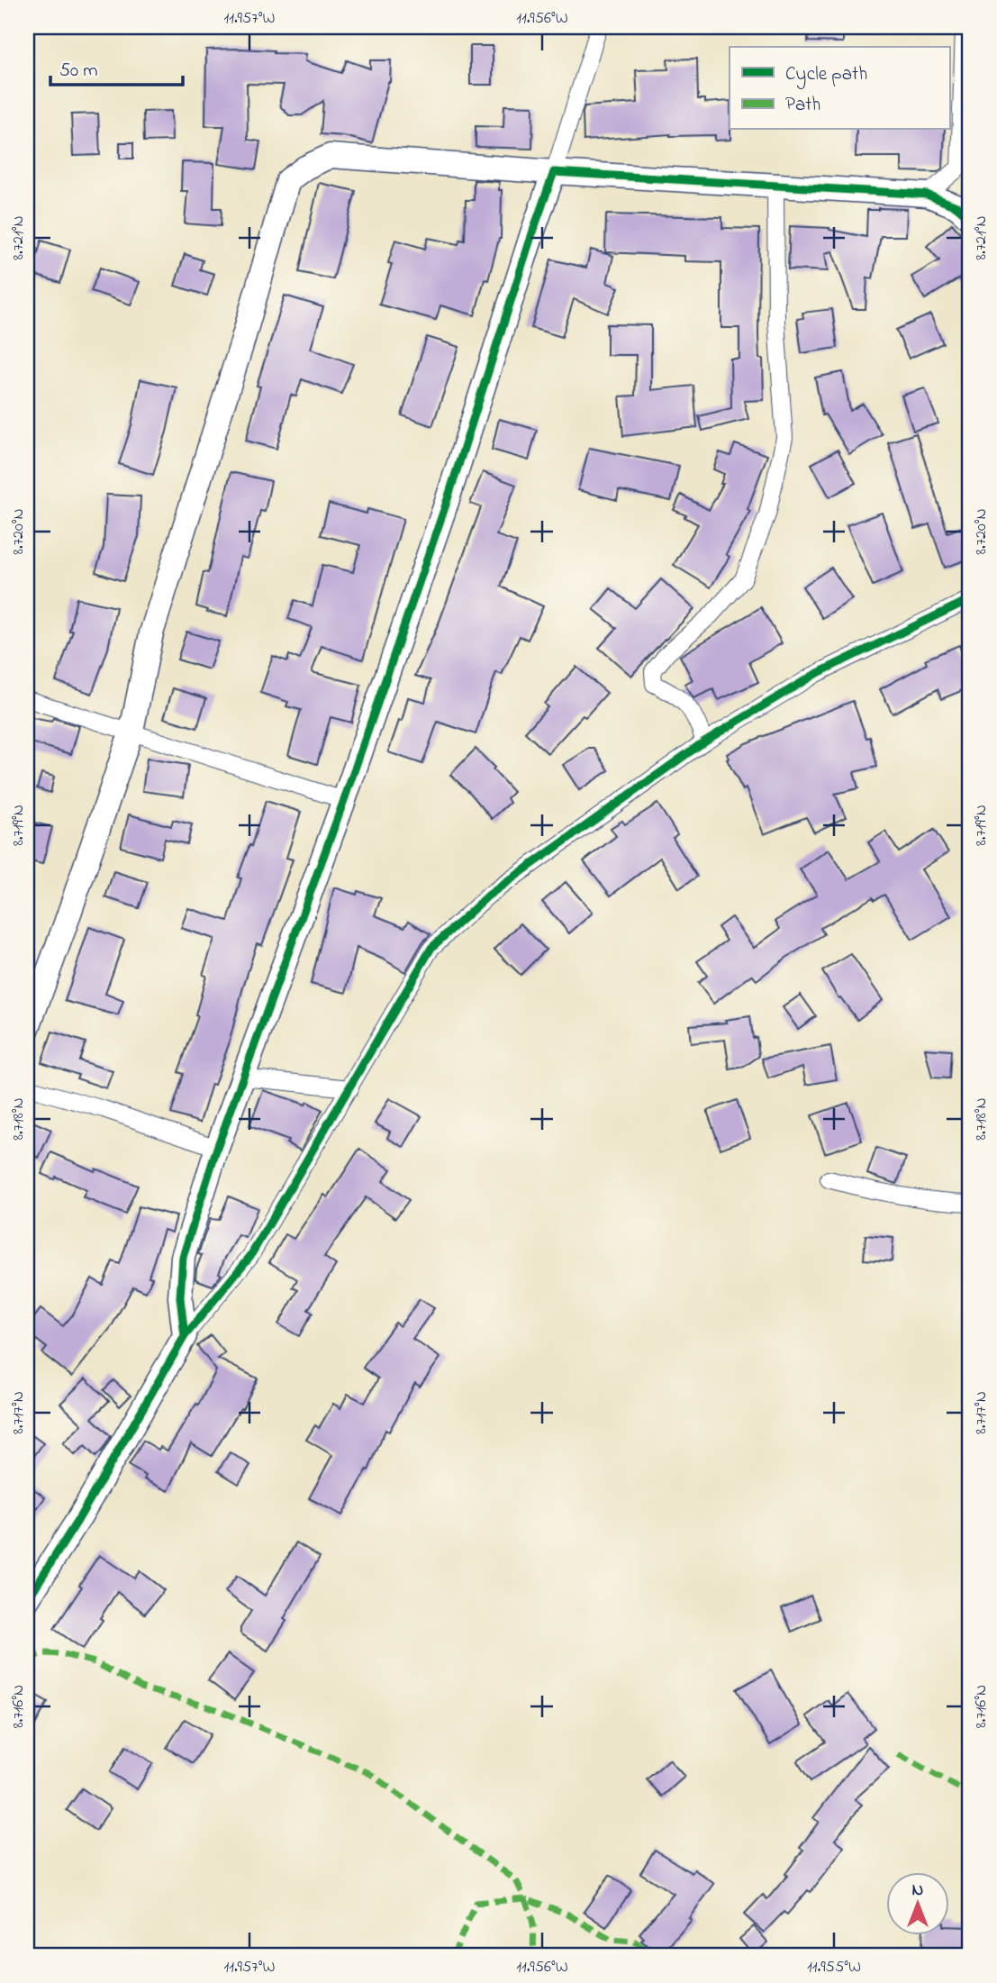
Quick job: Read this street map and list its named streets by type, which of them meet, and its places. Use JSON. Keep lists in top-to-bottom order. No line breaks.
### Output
{"legend":["Cycle path","Path"],"scale_bar":"50 m","north":"top","coordinates":["11.957°W","11.956°W","8.721°N","8.720°N","8.719°N","8.718°N","8.717°N","8.716°N","11.955°W"]}
